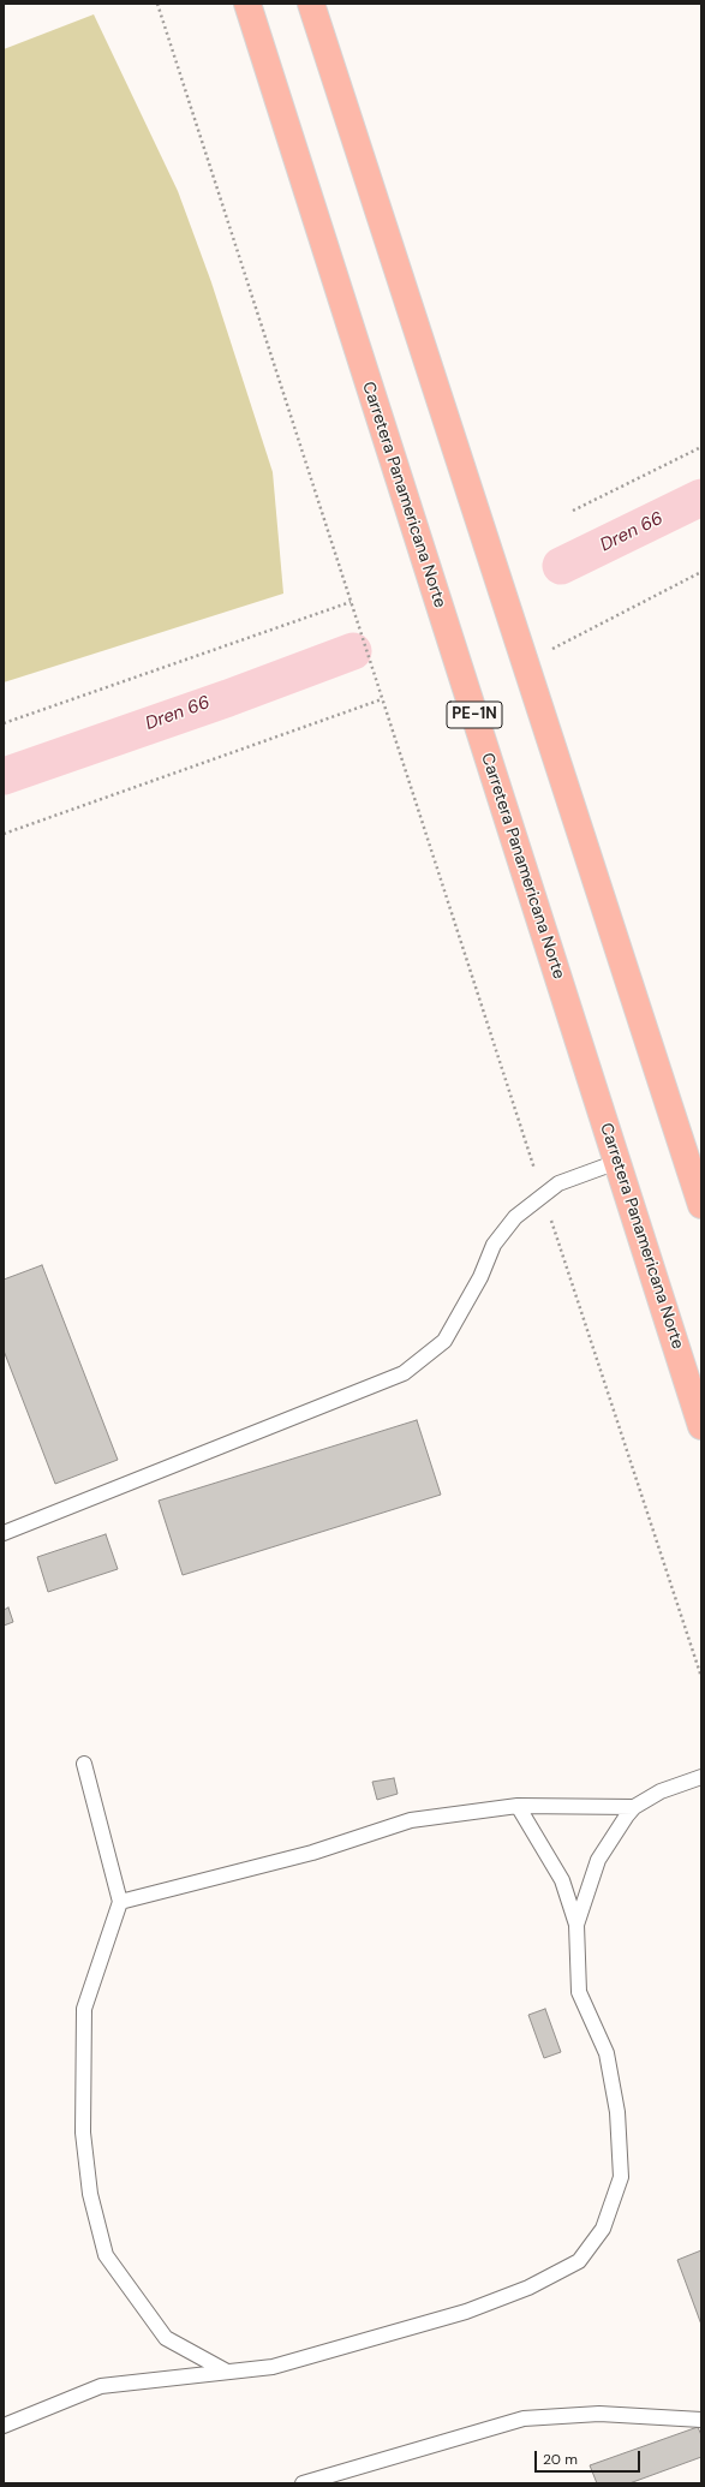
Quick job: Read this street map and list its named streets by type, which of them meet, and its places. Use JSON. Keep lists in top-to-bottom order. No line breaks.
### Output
{"streets":{"highway":["Carretera Panamericana Norte","PE-1N"]},"water":["Dren 66"],"scale_bar":"20 m"}
